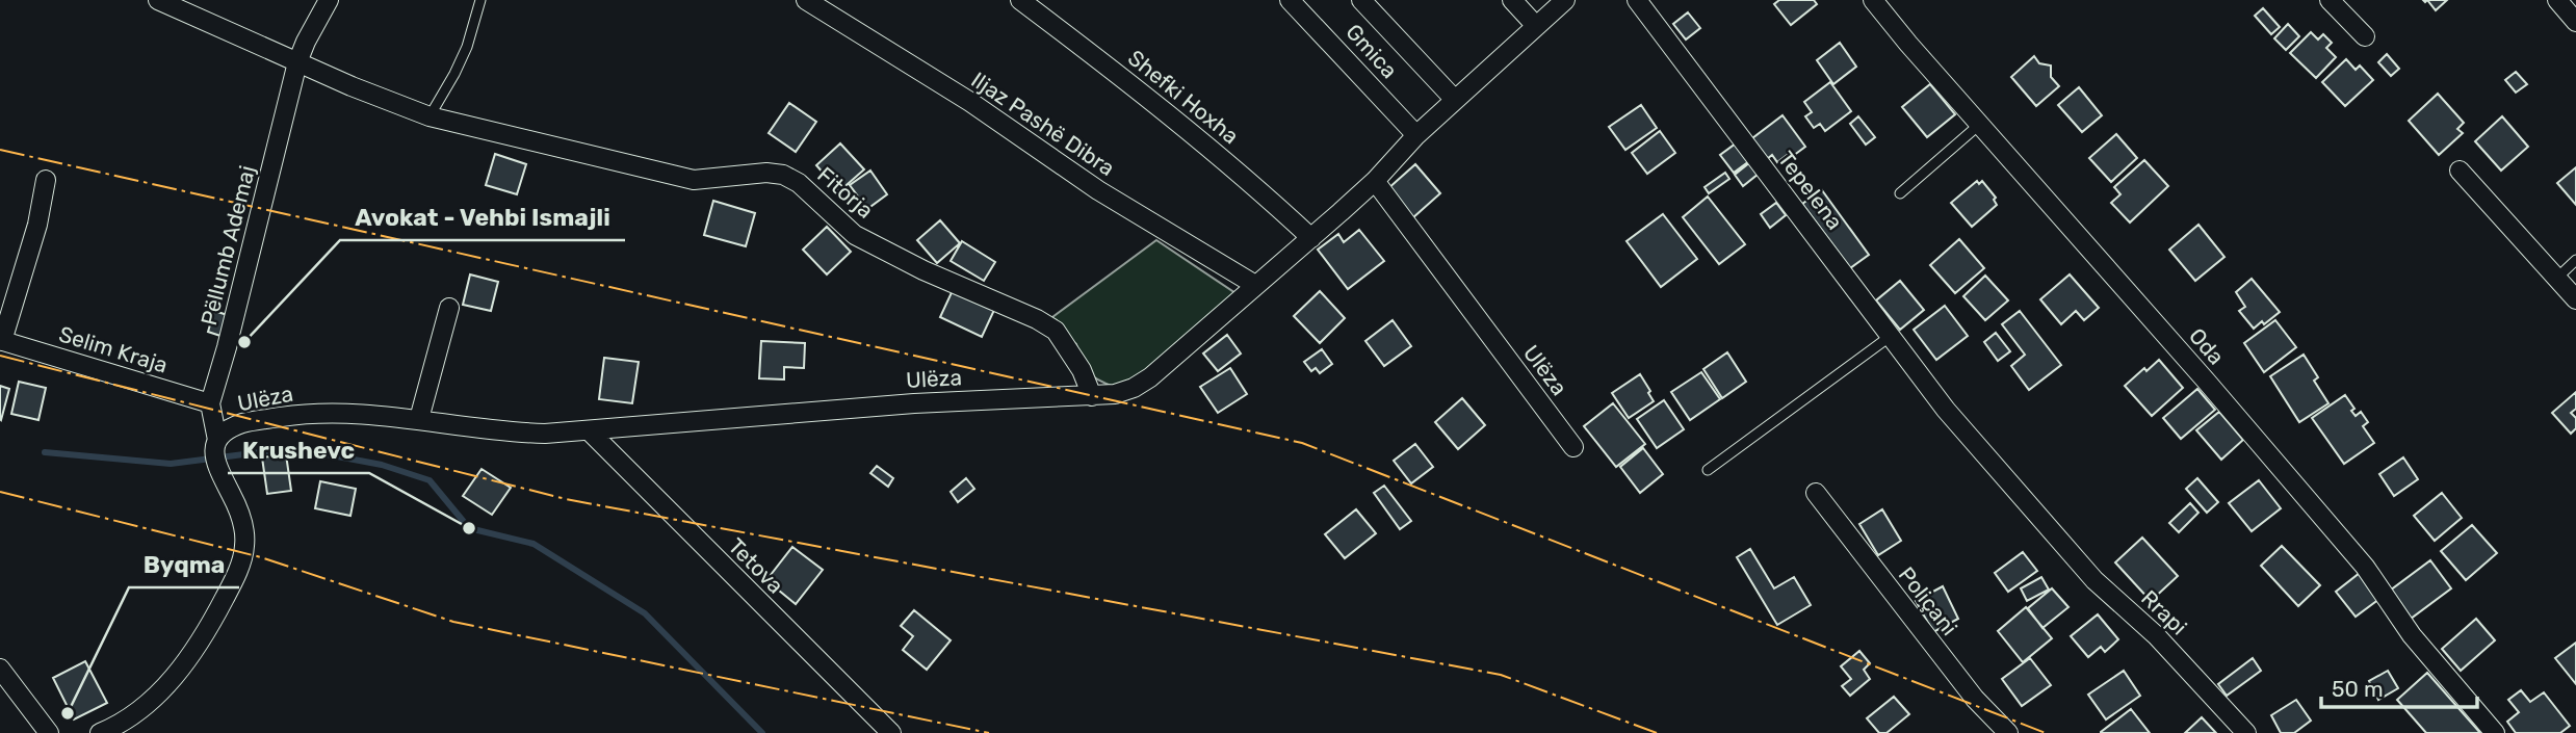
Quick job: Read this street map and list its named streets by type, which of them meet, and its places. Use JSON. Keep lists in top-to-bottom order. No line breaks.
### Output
{"streets":{"street":["Gmica","Shefki Hoxha","Iljaz Pashë Dibra","Tepelena","Fitorja","Pëllumb Ademaj","Oda","Selim Kraja","Ulëza","Tetova","Poliçani","Rrapi"]},"crossings":[["Gmica","Ulëza"],["Shefki Hoxha","Ulëza"],["Iljaz Pashë Dibra","Ulëza"],["Tepelena","Rrapi"],["Fitorja","Pëllumb Ademaj"],["Fitorja","Ulëza"],["Pëllumb Ademaj","Selim Kraja"],["Pëllumb Ademaj","Ulëza"],["Ulëza","Tetova"]],"places":["Avokat - Vehbi Ismajli","Krushevc","Byqma"],"scale_bar":"50 m"}
